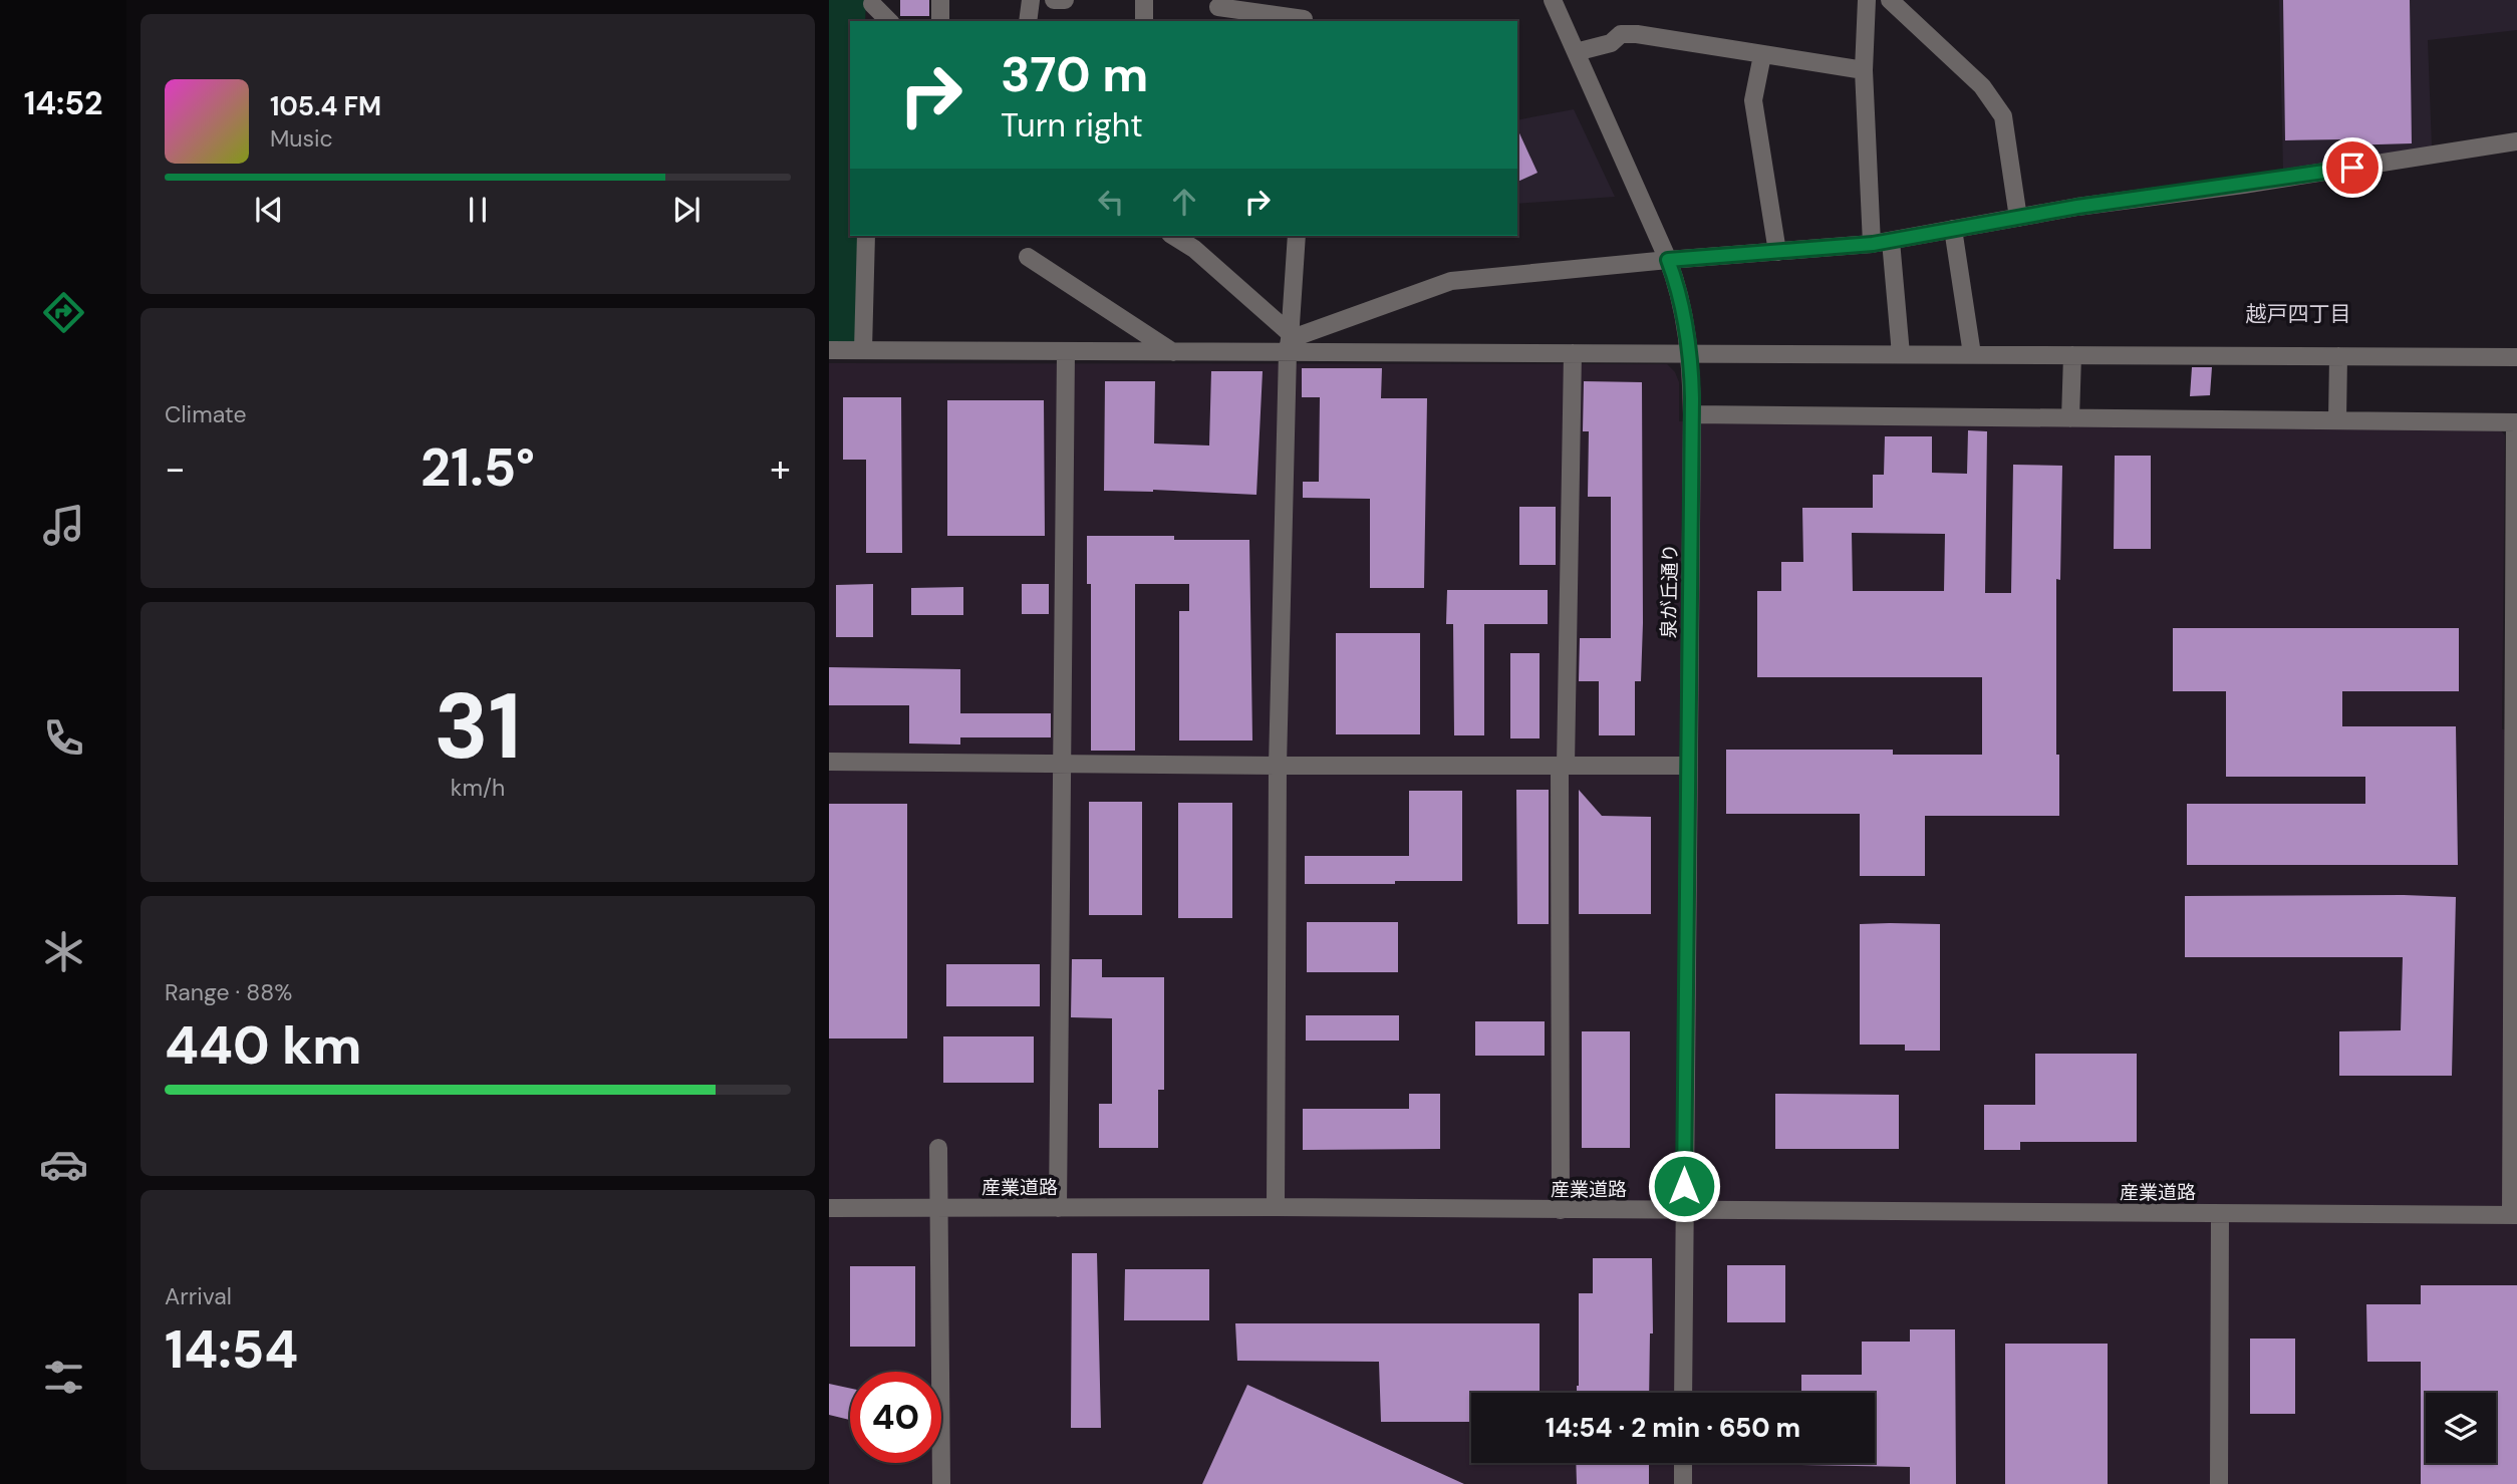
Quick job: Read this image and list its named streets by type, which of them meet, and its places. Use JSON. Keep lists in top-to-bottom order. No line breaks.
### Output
{"streets":{"street":["泉が丘通り","産業道路"]},"crossings":[["泉が丘通り","産業道路"]],"districts":["越戸四丁目"],"page":{"tabs":"14:52","turn":["370 m","Turn right"],"song":["105.4 FM","Music"],"tile":["Climate",["31","km/h"],["Range · 88%","440 km"],["Arrival","14:54"]],"heat":["−","21.5°","+"],"limit":"40","trip":"14:54 · 2 min · 650 m"}}
